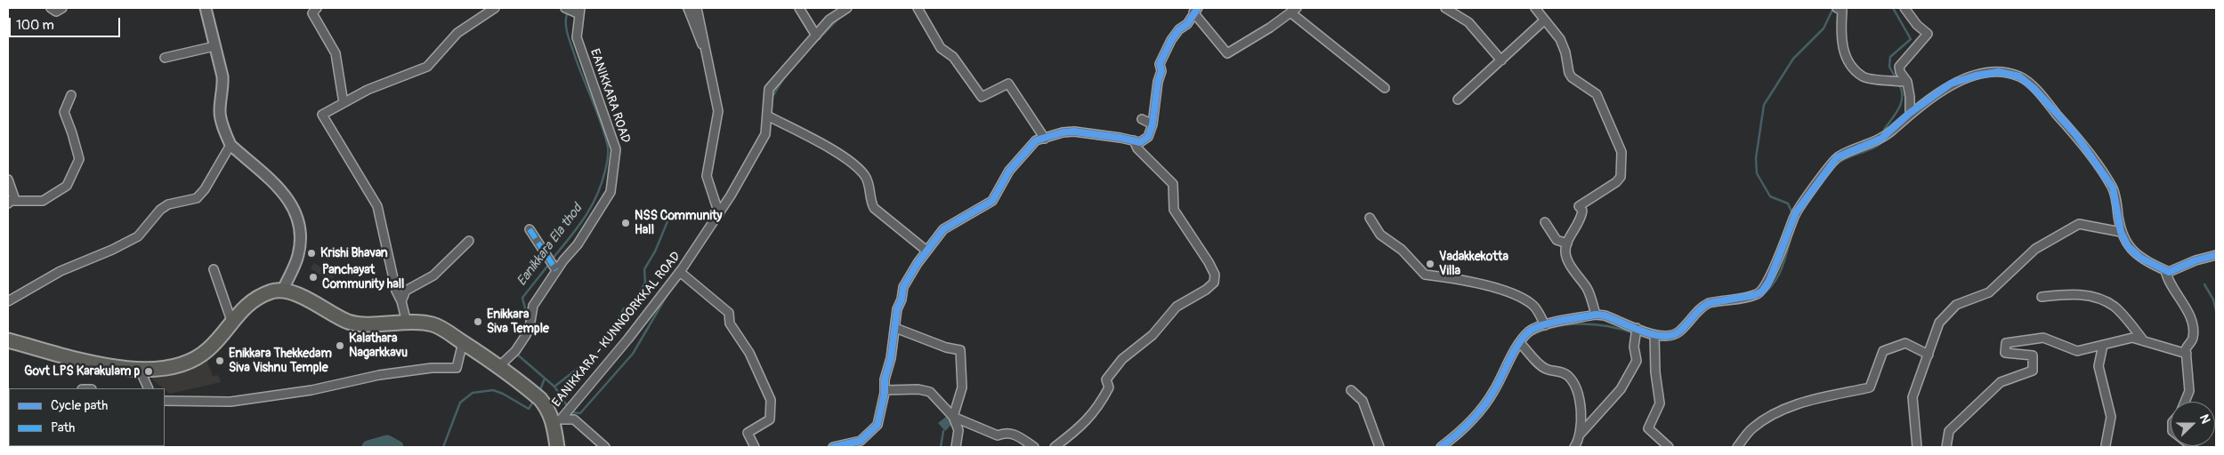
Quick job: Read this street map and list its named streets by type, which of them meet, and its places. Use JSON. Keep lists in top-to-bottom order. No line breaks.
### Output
{"streets":{"street":["EANIKKARA ROAD","EANIKKARA - KUNNOORKKAL ROAD"]},"water":["Eanikkara Ela thod"],"places":["NSS Community Hall","Krishi Bhavan","Vadakkekotta Villa","Panchayat Community hall","Enikkara Siva Temple","Kalathara Nagarkkavu","Enikkara Thekkedam Siva Vishnu Temple","Govt LPS Karakulam p"],"legend":["Cycle path","Path"],"scale_bar":"100 m","north":"right"}
